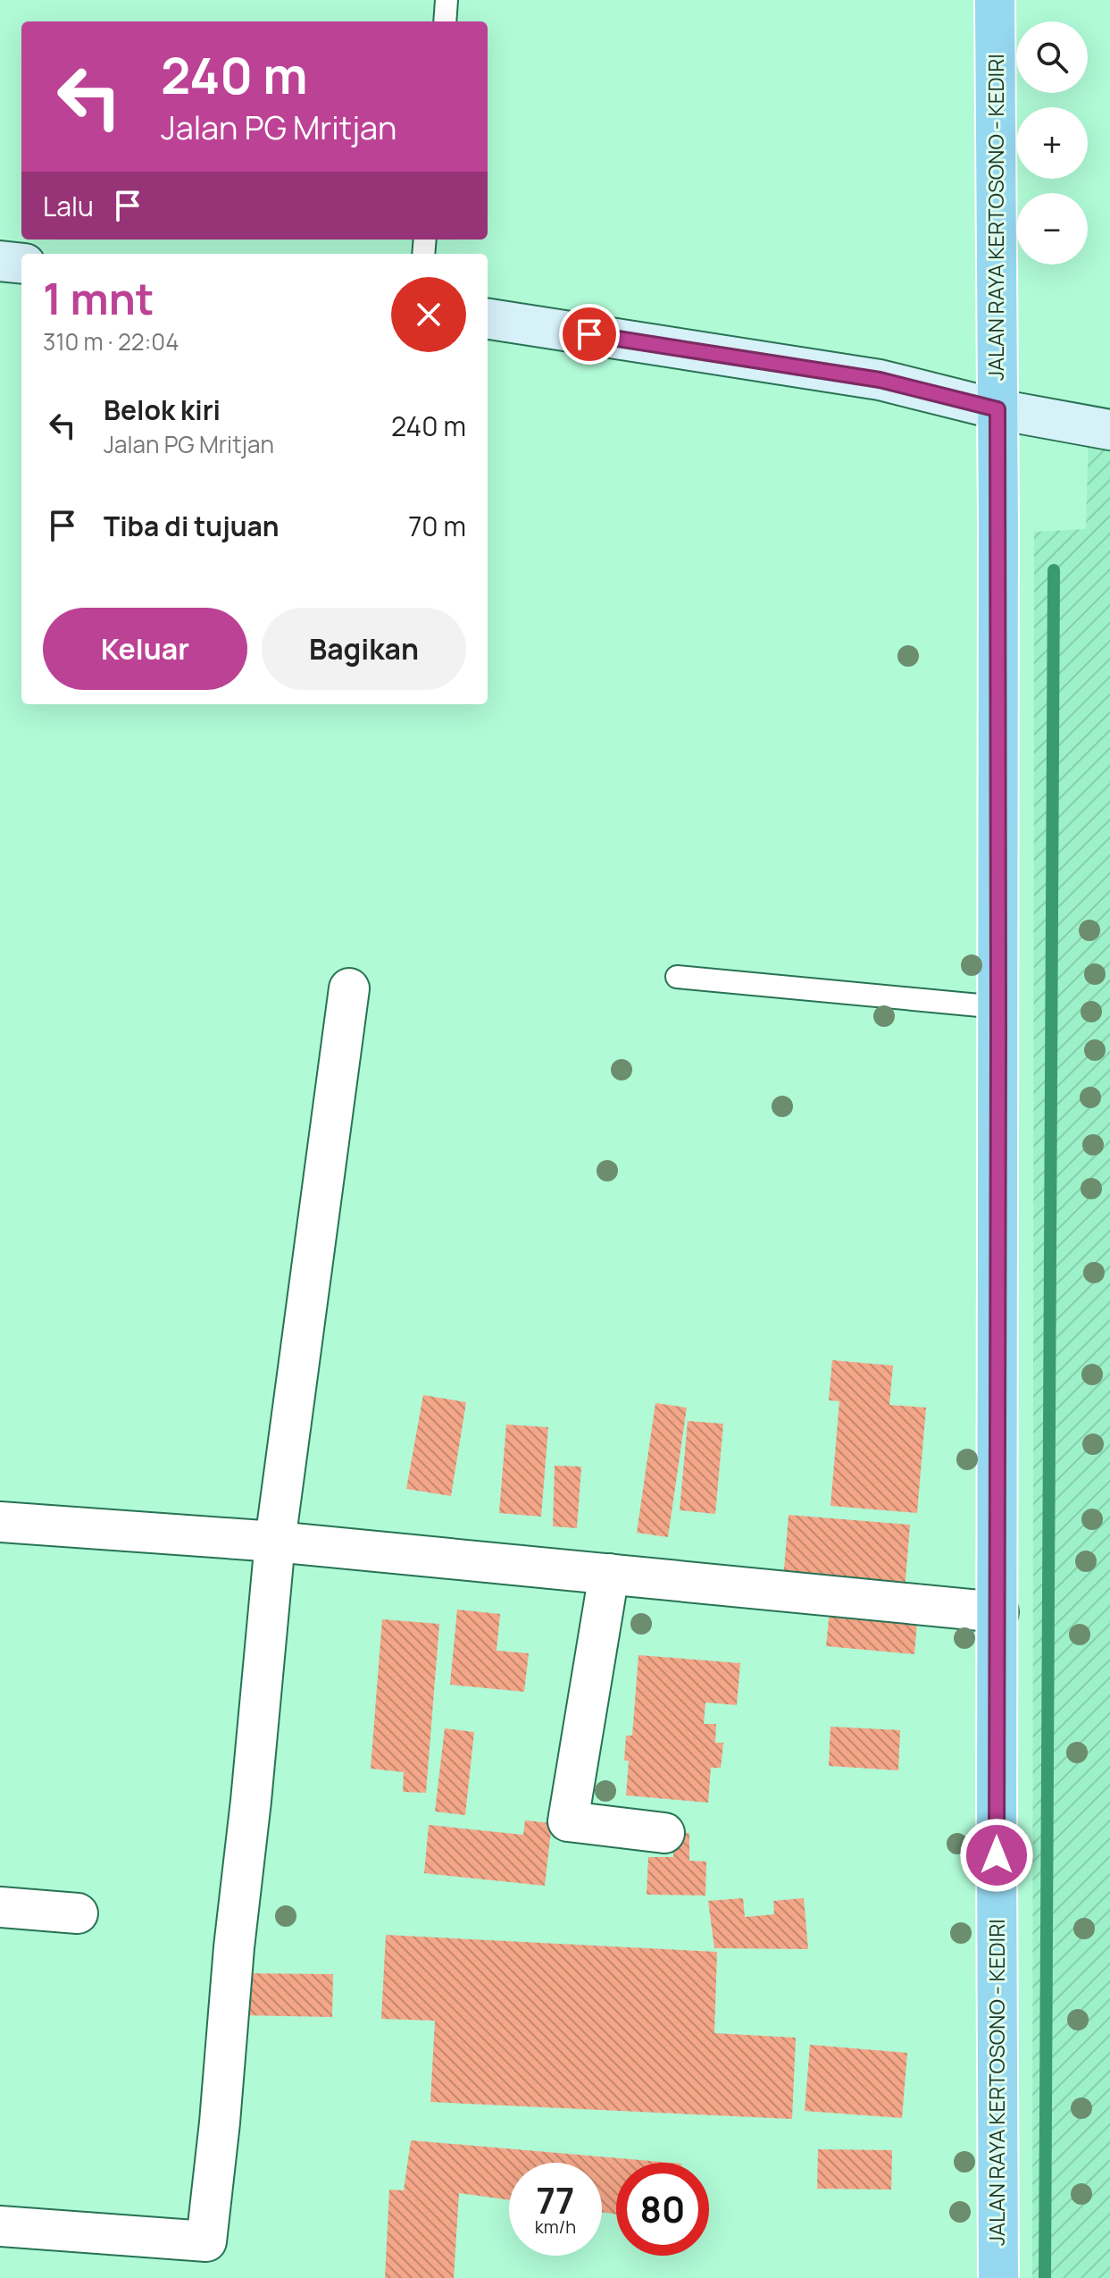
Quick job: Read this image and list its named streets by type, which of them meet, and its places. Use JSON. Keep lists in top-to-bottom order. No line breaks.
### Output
{"streets":{"highway":["JALAN RAYA KERTOSONO - KEDIRI"]},"page":{"map_buttons":["+","−"],"turn":["240 m","Jalan PG Mritjan"],"then":"Lalu","heading":["1 mnt","310 m · 22:04"],"list":[{"name":"Belok kiri","note":"Jalan PG Mritjan","value":"240 m"},{"name":"Tiba di tujuan","value":"70 m"}],"buttons":["Keluar","Bagikan"],"speed":"77 km/h","limit":"80"}}
